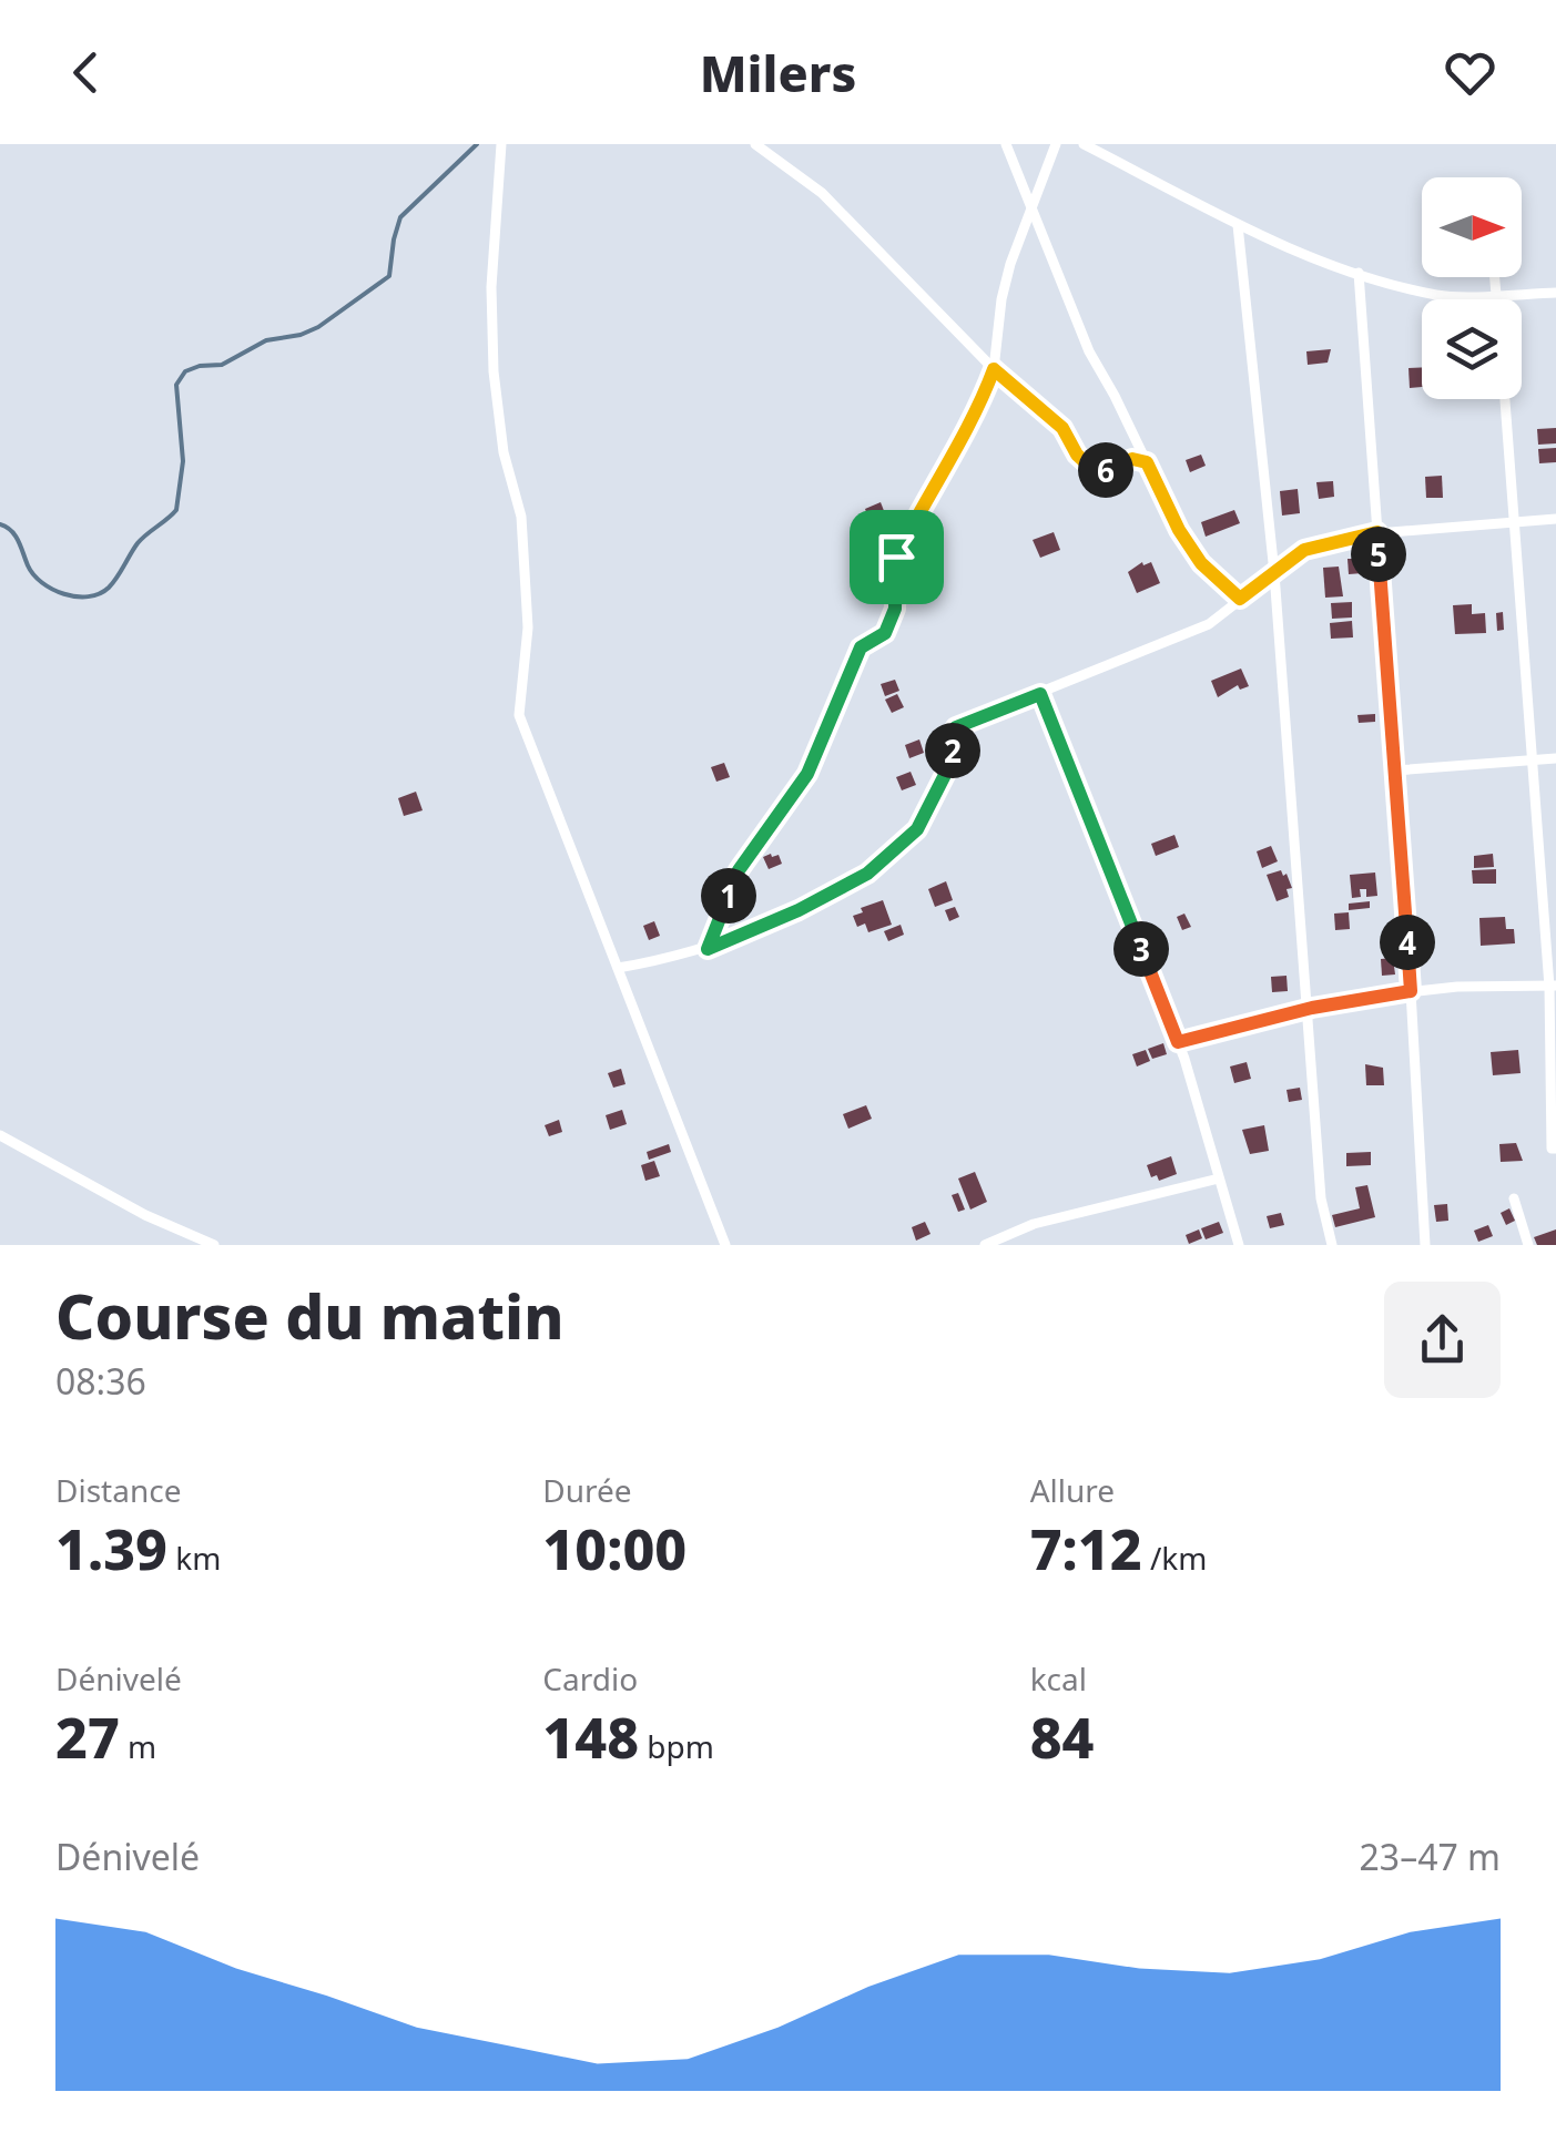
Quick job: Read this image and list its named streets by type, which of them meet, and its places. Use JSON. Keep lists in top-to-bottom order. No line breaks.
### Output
{"north":"right","page":{"header":"Milers","pins":["6","5","2","1","4","3"],"heading":["Course du matin","08:36"],"stats":[["Distance","1.39 km"],["Durée","10:00"],["Allure","7:12 /km"],["Dénivelé","27 m"],["Cardio","148 bpm"],["kcal","84"]],"chart":["Dénivelé","23–47 m"]}}
